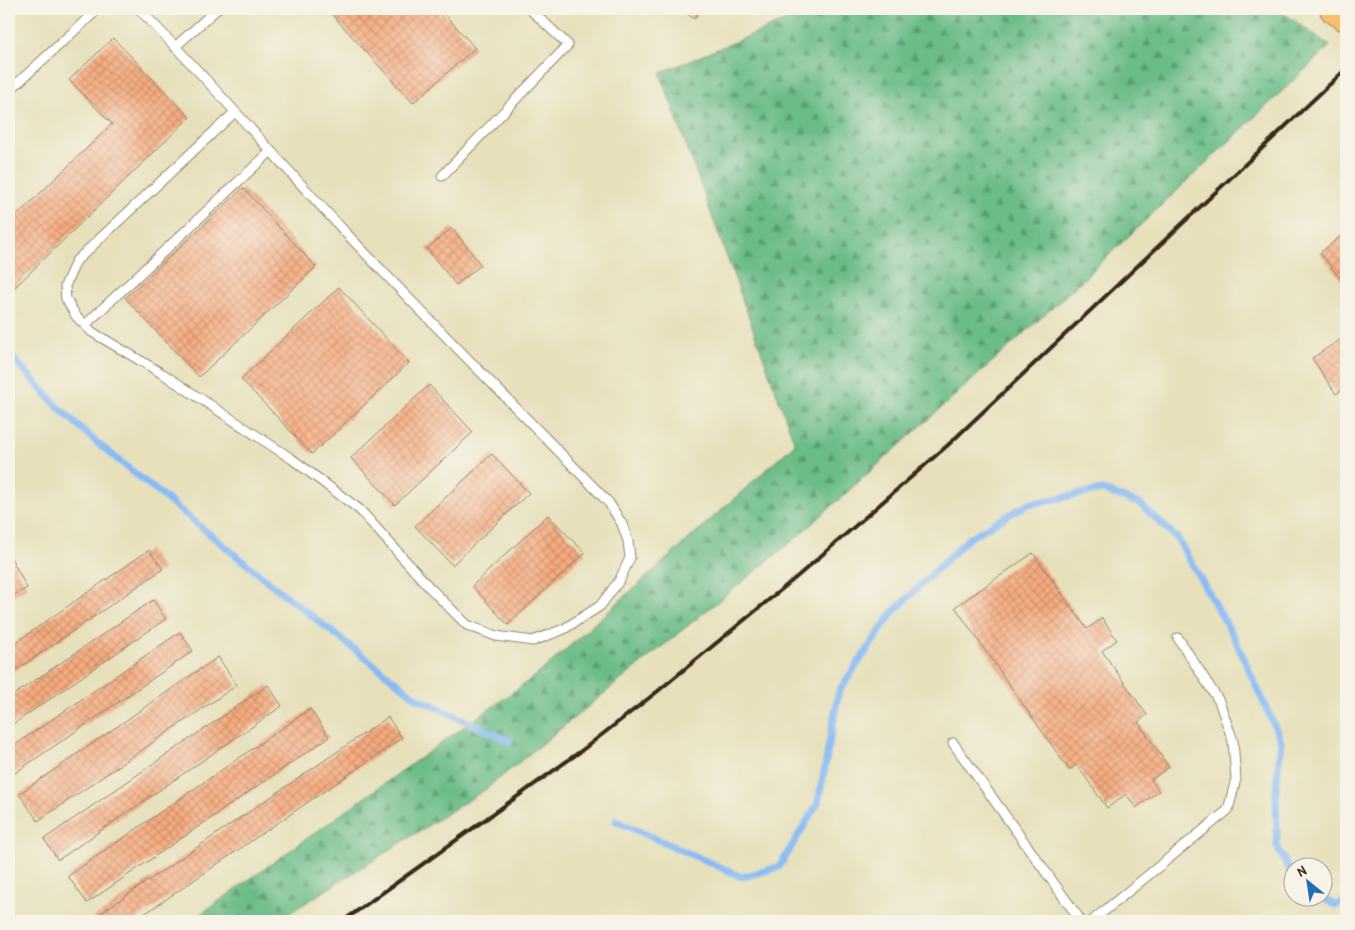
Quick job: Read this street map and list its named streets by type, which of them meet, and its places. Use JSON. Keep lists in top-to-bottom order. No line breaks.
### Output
{"north":"top left"}
